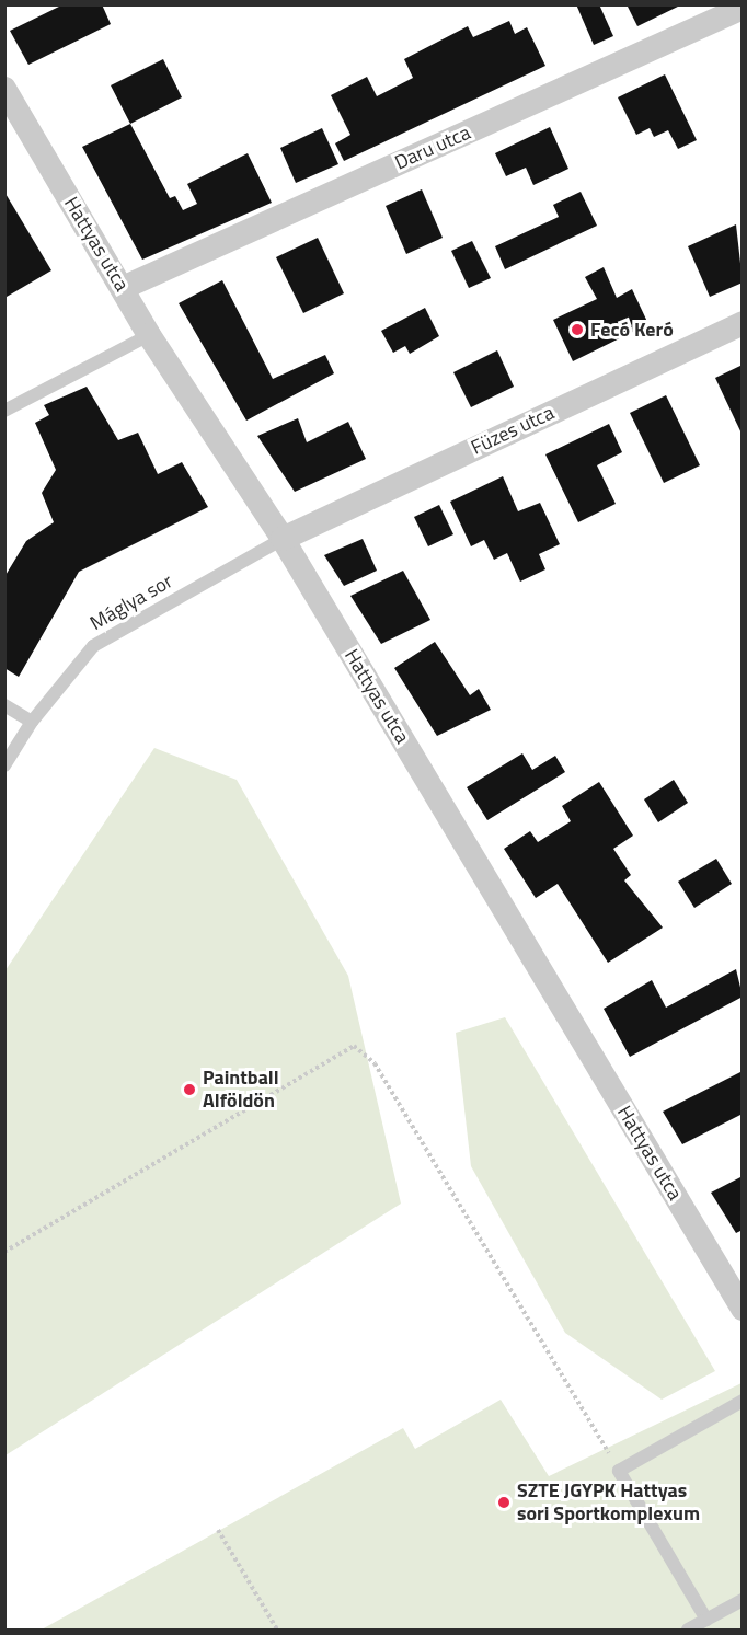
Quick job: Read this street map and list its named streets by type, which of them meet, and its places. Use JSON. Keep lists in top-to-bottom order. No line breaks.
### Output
{"streets":{"street":["Daru utca","Hattyas utca","Füzes utca"],"lane":["Máglya sor"]},"crossings":[["Daru utca","Hattyas utca"],["Hattyas utca","Füzes utca"],["Hattyas utca","Máglya sor"],["Füzes utca","Máglya sor"]],"places":["Fecó Keró","Paintball Alföldön","SZTE JGYPK Hattyas sori Sportkomplexum"]}
